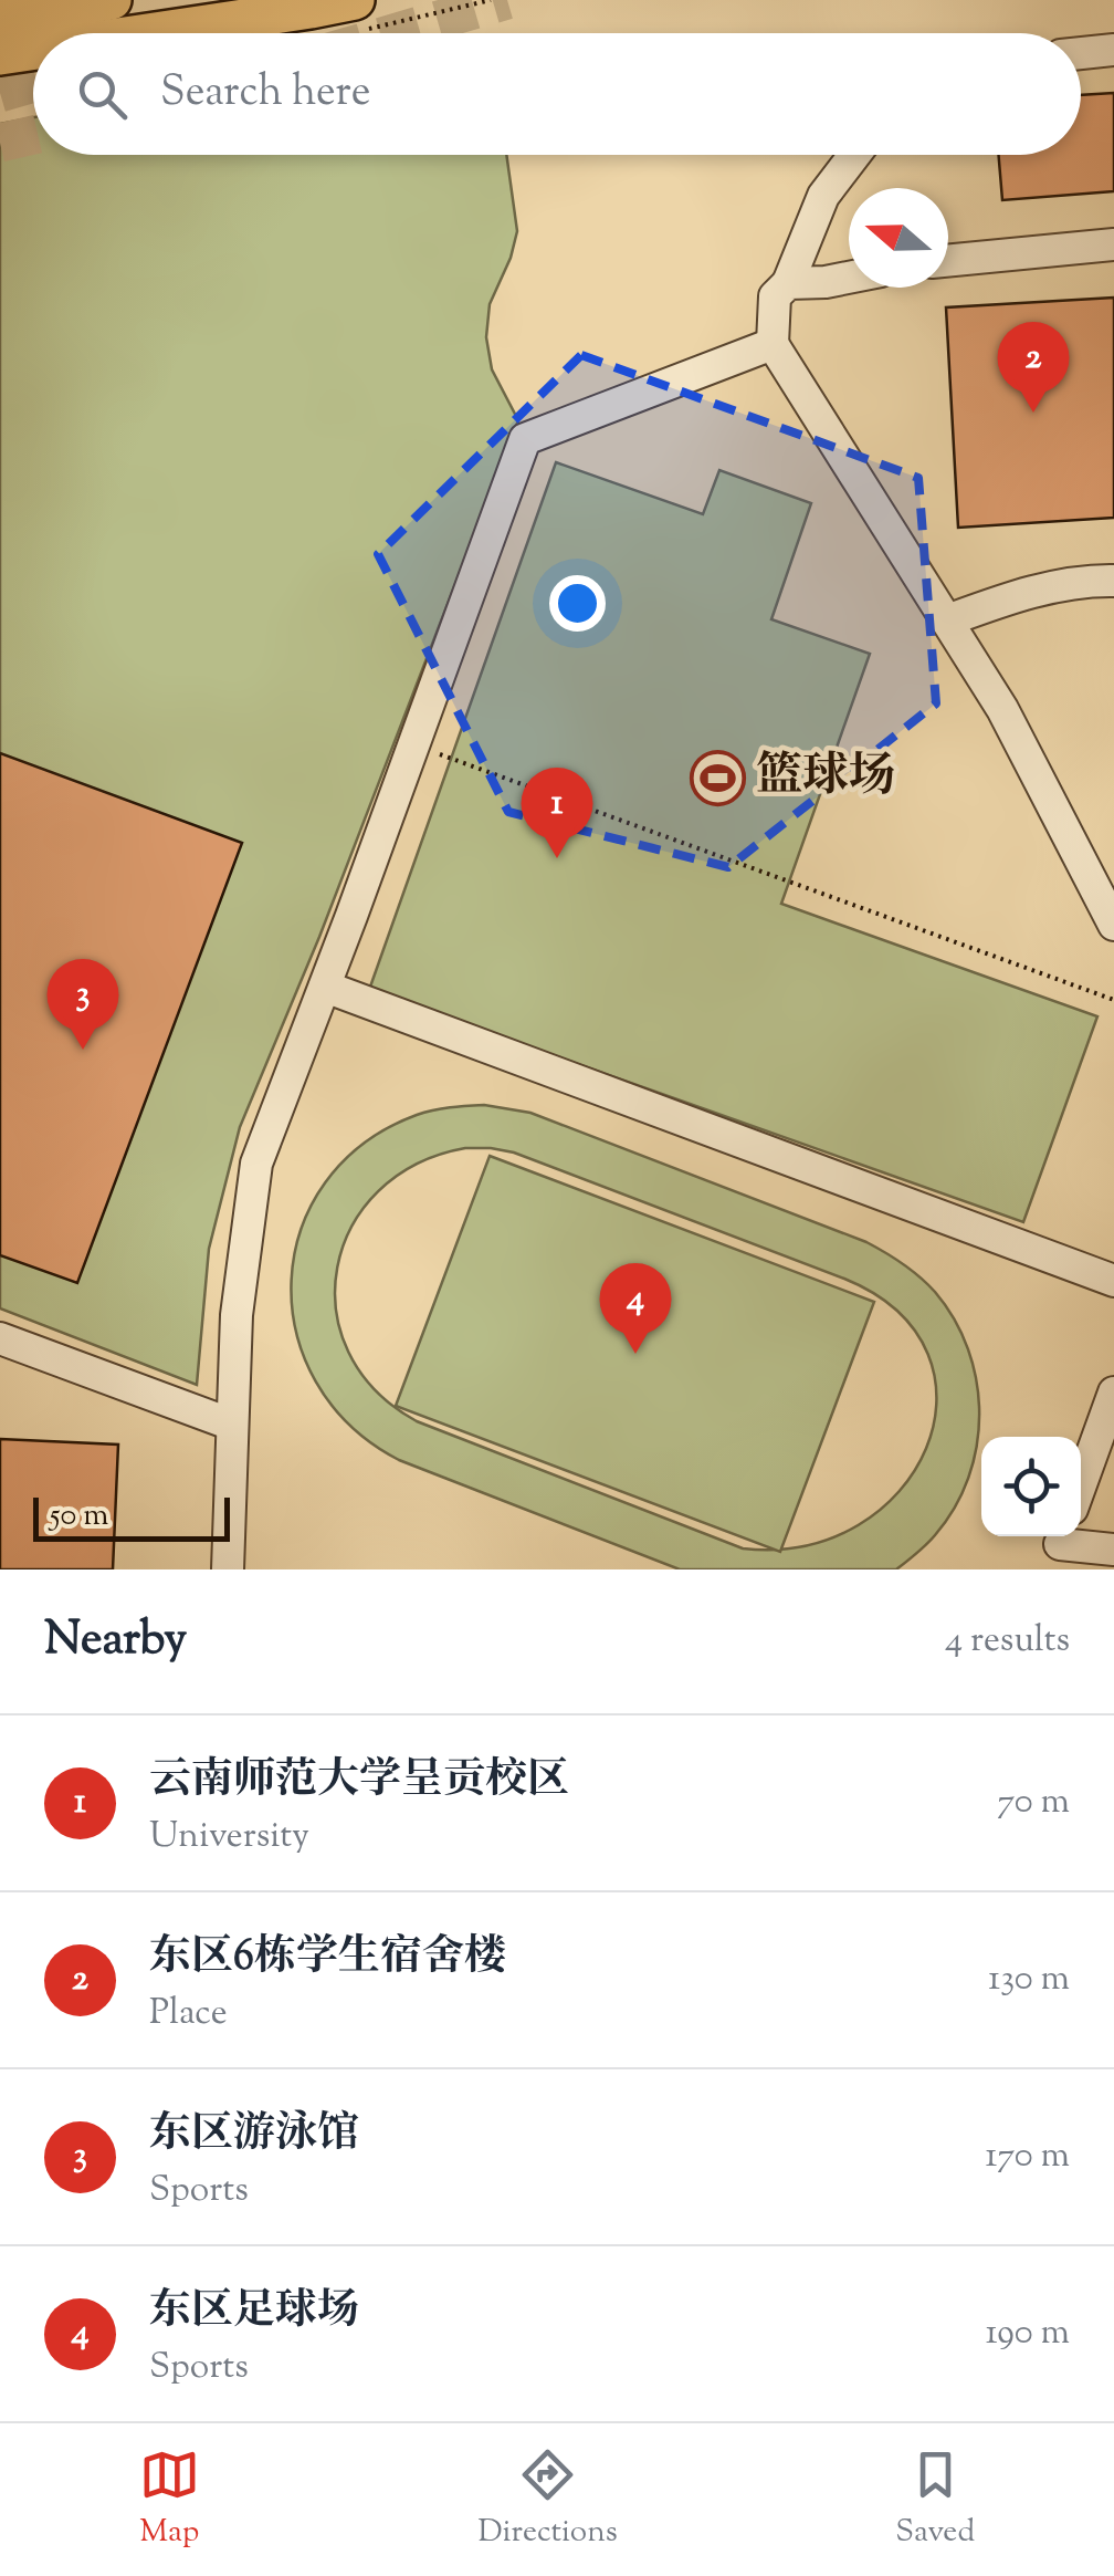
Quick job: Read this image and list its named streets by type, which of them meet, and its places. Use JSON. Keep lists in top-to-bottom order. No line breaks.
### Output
{"places":{"sports":["篮球场"]},"scale_bar":"50 m","north":"left","page":{"search":"Search here","pins":["2","1","3","4"],"scale":"50 m","heading":["Nearby","4 results"],"list":[{"mark":"1","name":"云南师范大学呈贡校区","note":"University","value":"70 m"},{"mark":"2","name":"东区6栋学生宿舍楼","note":"Place","value":"130 m"},{"mark":"3","name":"东区游泳馆","note":"Sports","value":"170 m"},{"mark":"4","name":"东区足球场","note":"Sports","value":"190 m"}],"nav":["Map","Directions","Saved"]}}
